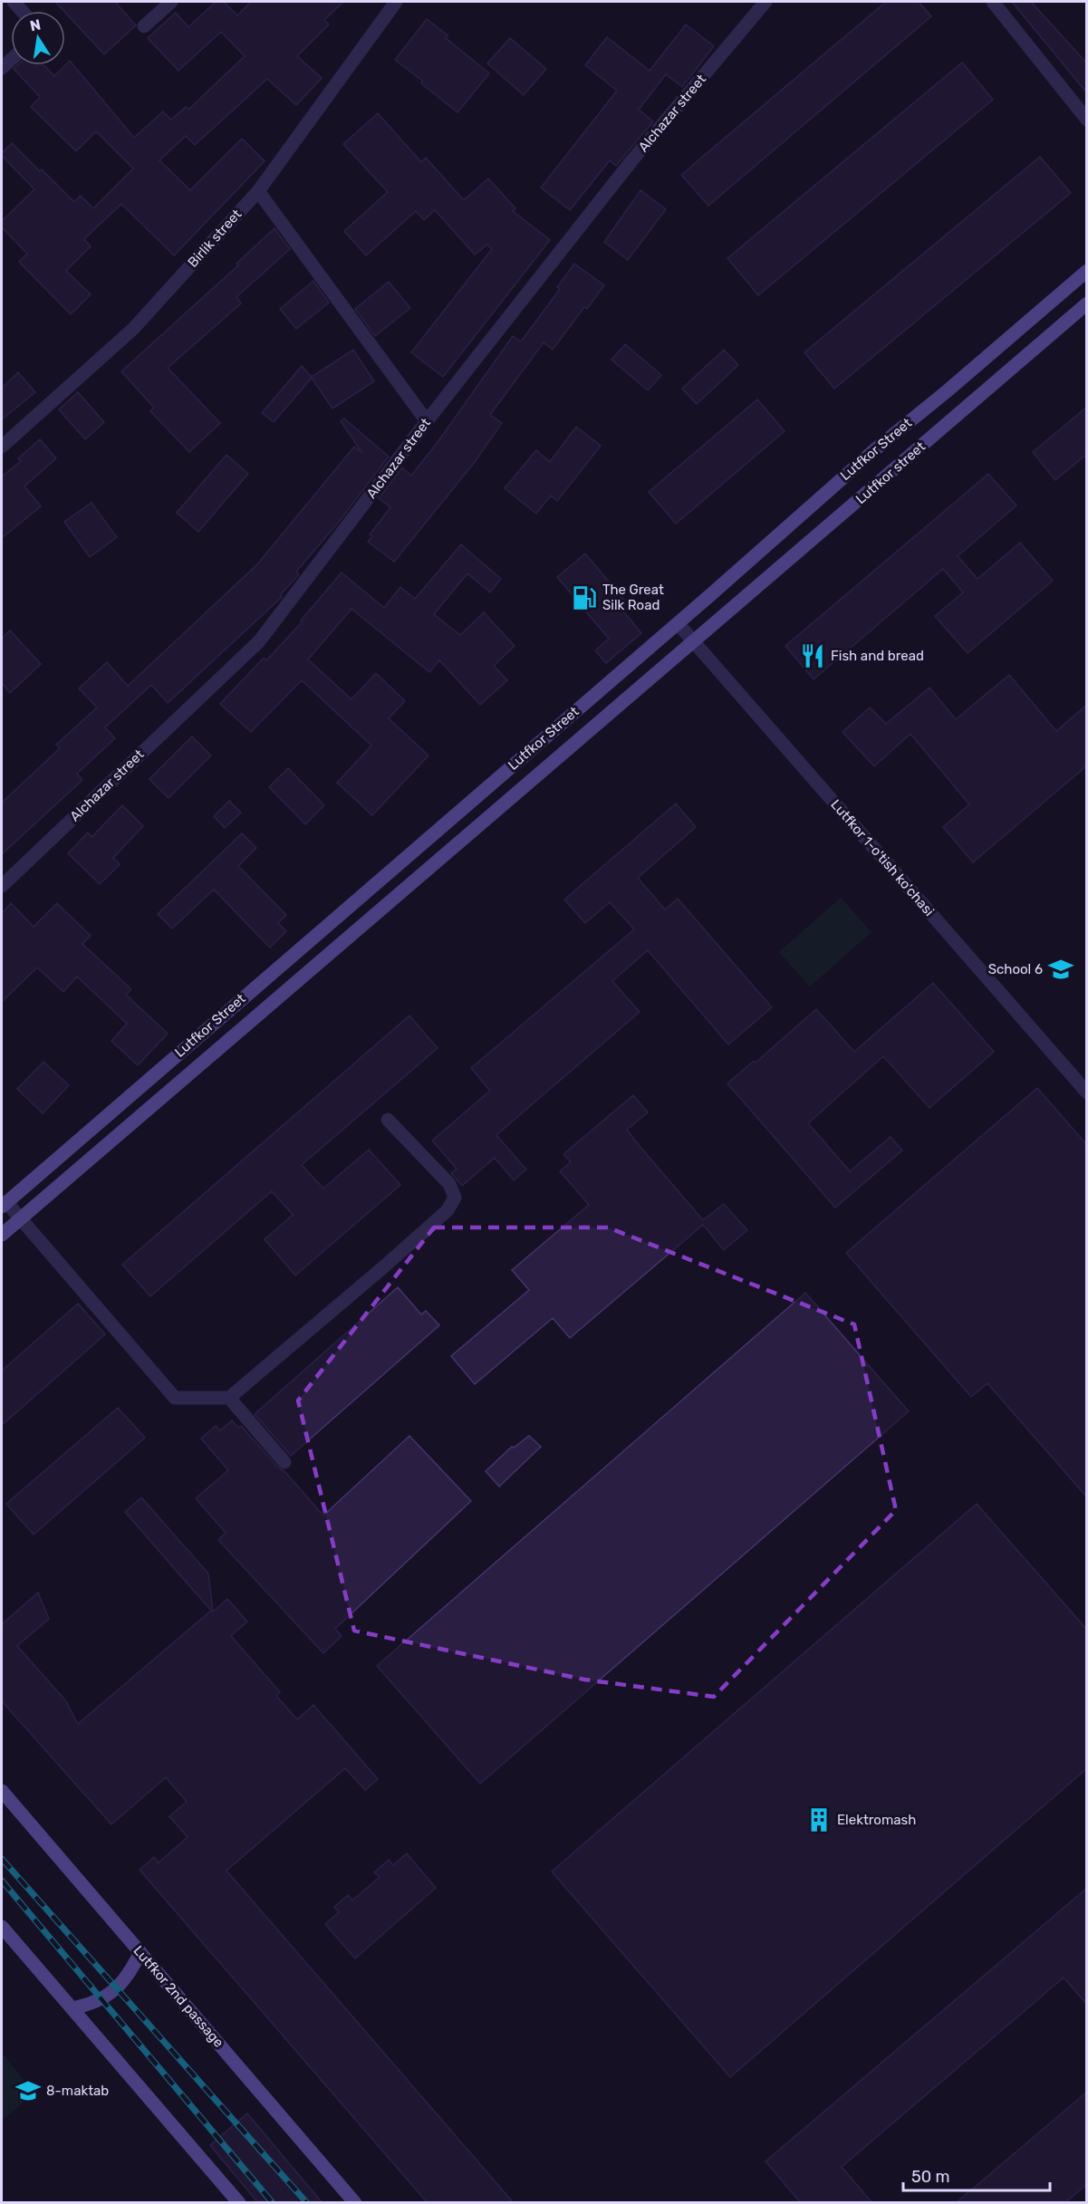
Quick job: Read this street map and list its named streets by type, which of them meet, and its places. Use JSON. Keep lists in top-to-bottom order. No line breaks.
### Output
{"streets":{"main road":["Lutfkor Street","Lutfkor street","Lutfkor 2nd passage"],"street":["Alchazar street","Birlik street","Lutfkor 1-o'tish ko'chasi"]},"crossings":[["Lutfkor Street","Lutfkor street"],["Lutfkor Street","Lutfkor 1-o'tish ko'chasi"],["Lutfkor street","Lutfkor 1-o'tish ko'chasi"]],"places":{"fuel station":["The Great Silk Road"],"restaurant":["Fish and bread"],"school or university":["School 6","8-maktab"],"building":["Elektromash"]},"scale_bar":"50 m","north":"top"}
